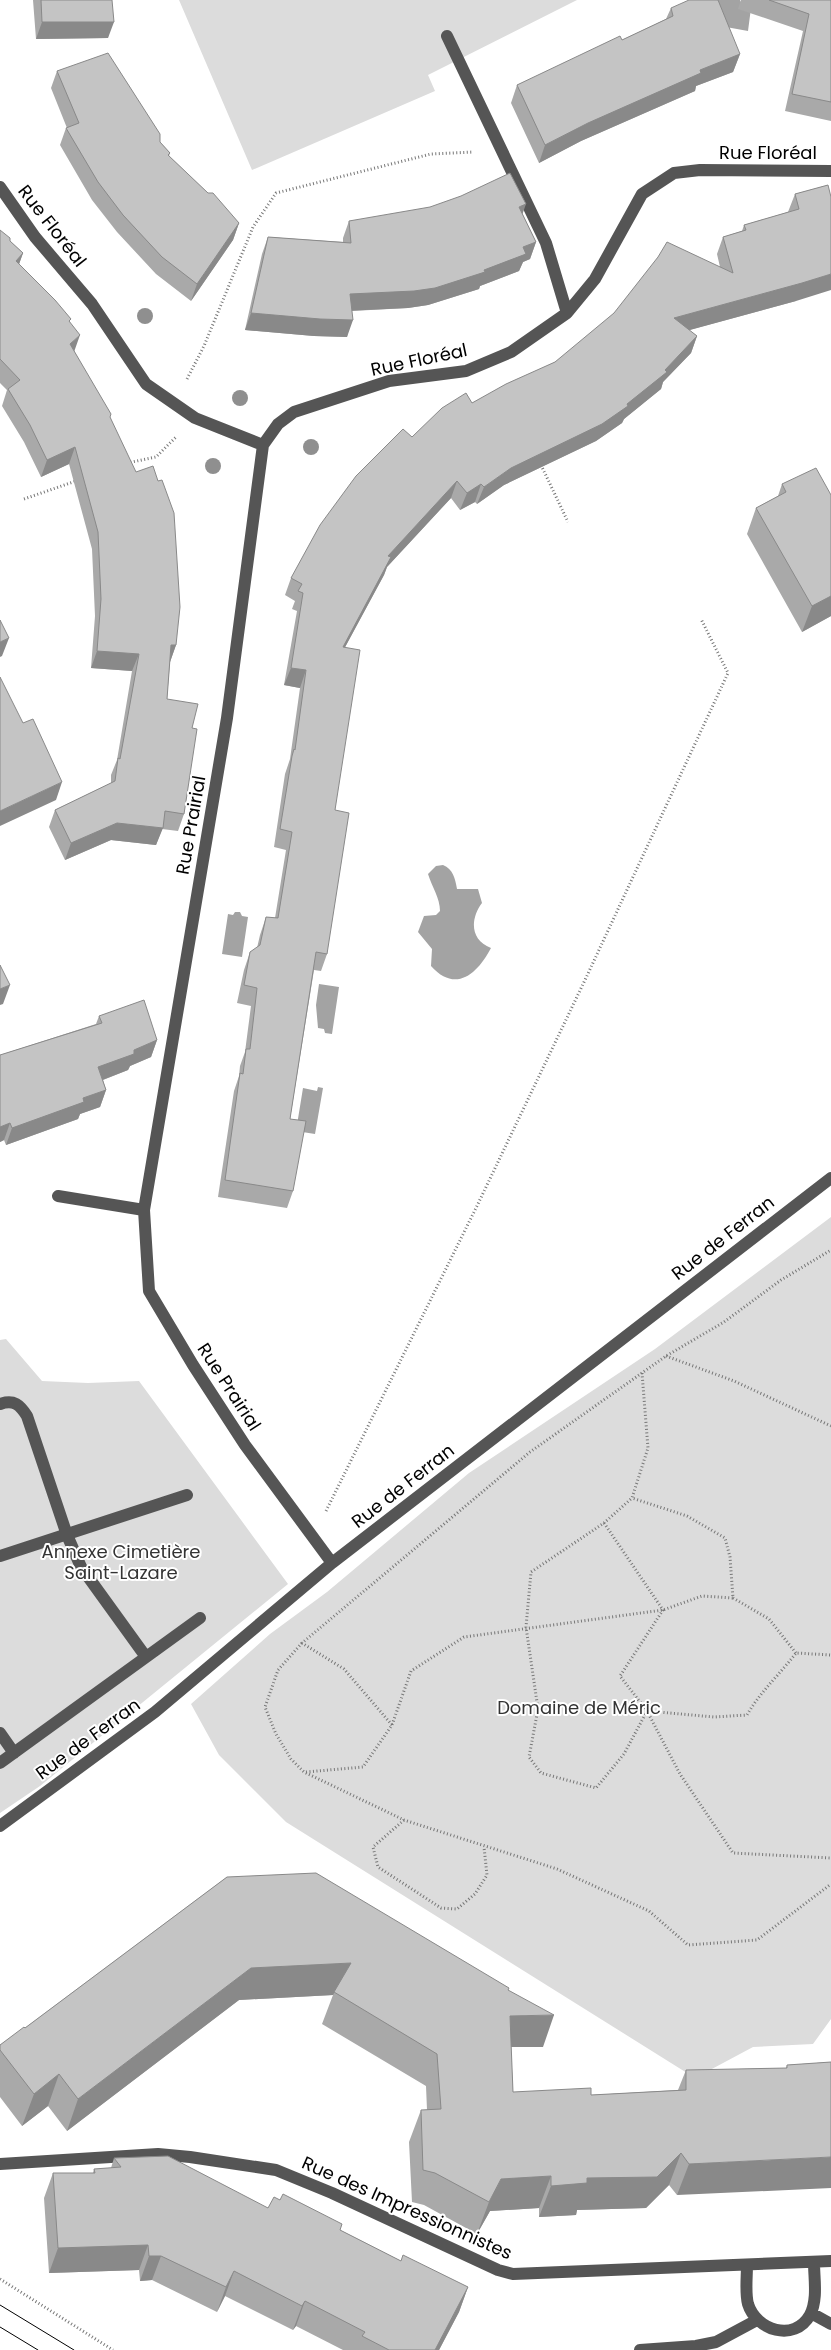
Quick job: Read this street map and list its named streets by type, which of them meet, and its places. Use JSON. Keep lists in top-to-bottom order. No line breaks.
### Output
{"streets":{"street":["Rue Floréal","Rue Prairial","Rue de Ferran","Rue des Impressionnistes"]},"crossings":[["Rue Floréal","Rue Prairial"],["Rue Prairial","Rue de Ferran"]],"parks":["Annexe Cimetière Saint-Lazare","Domaine de Méric"]}
